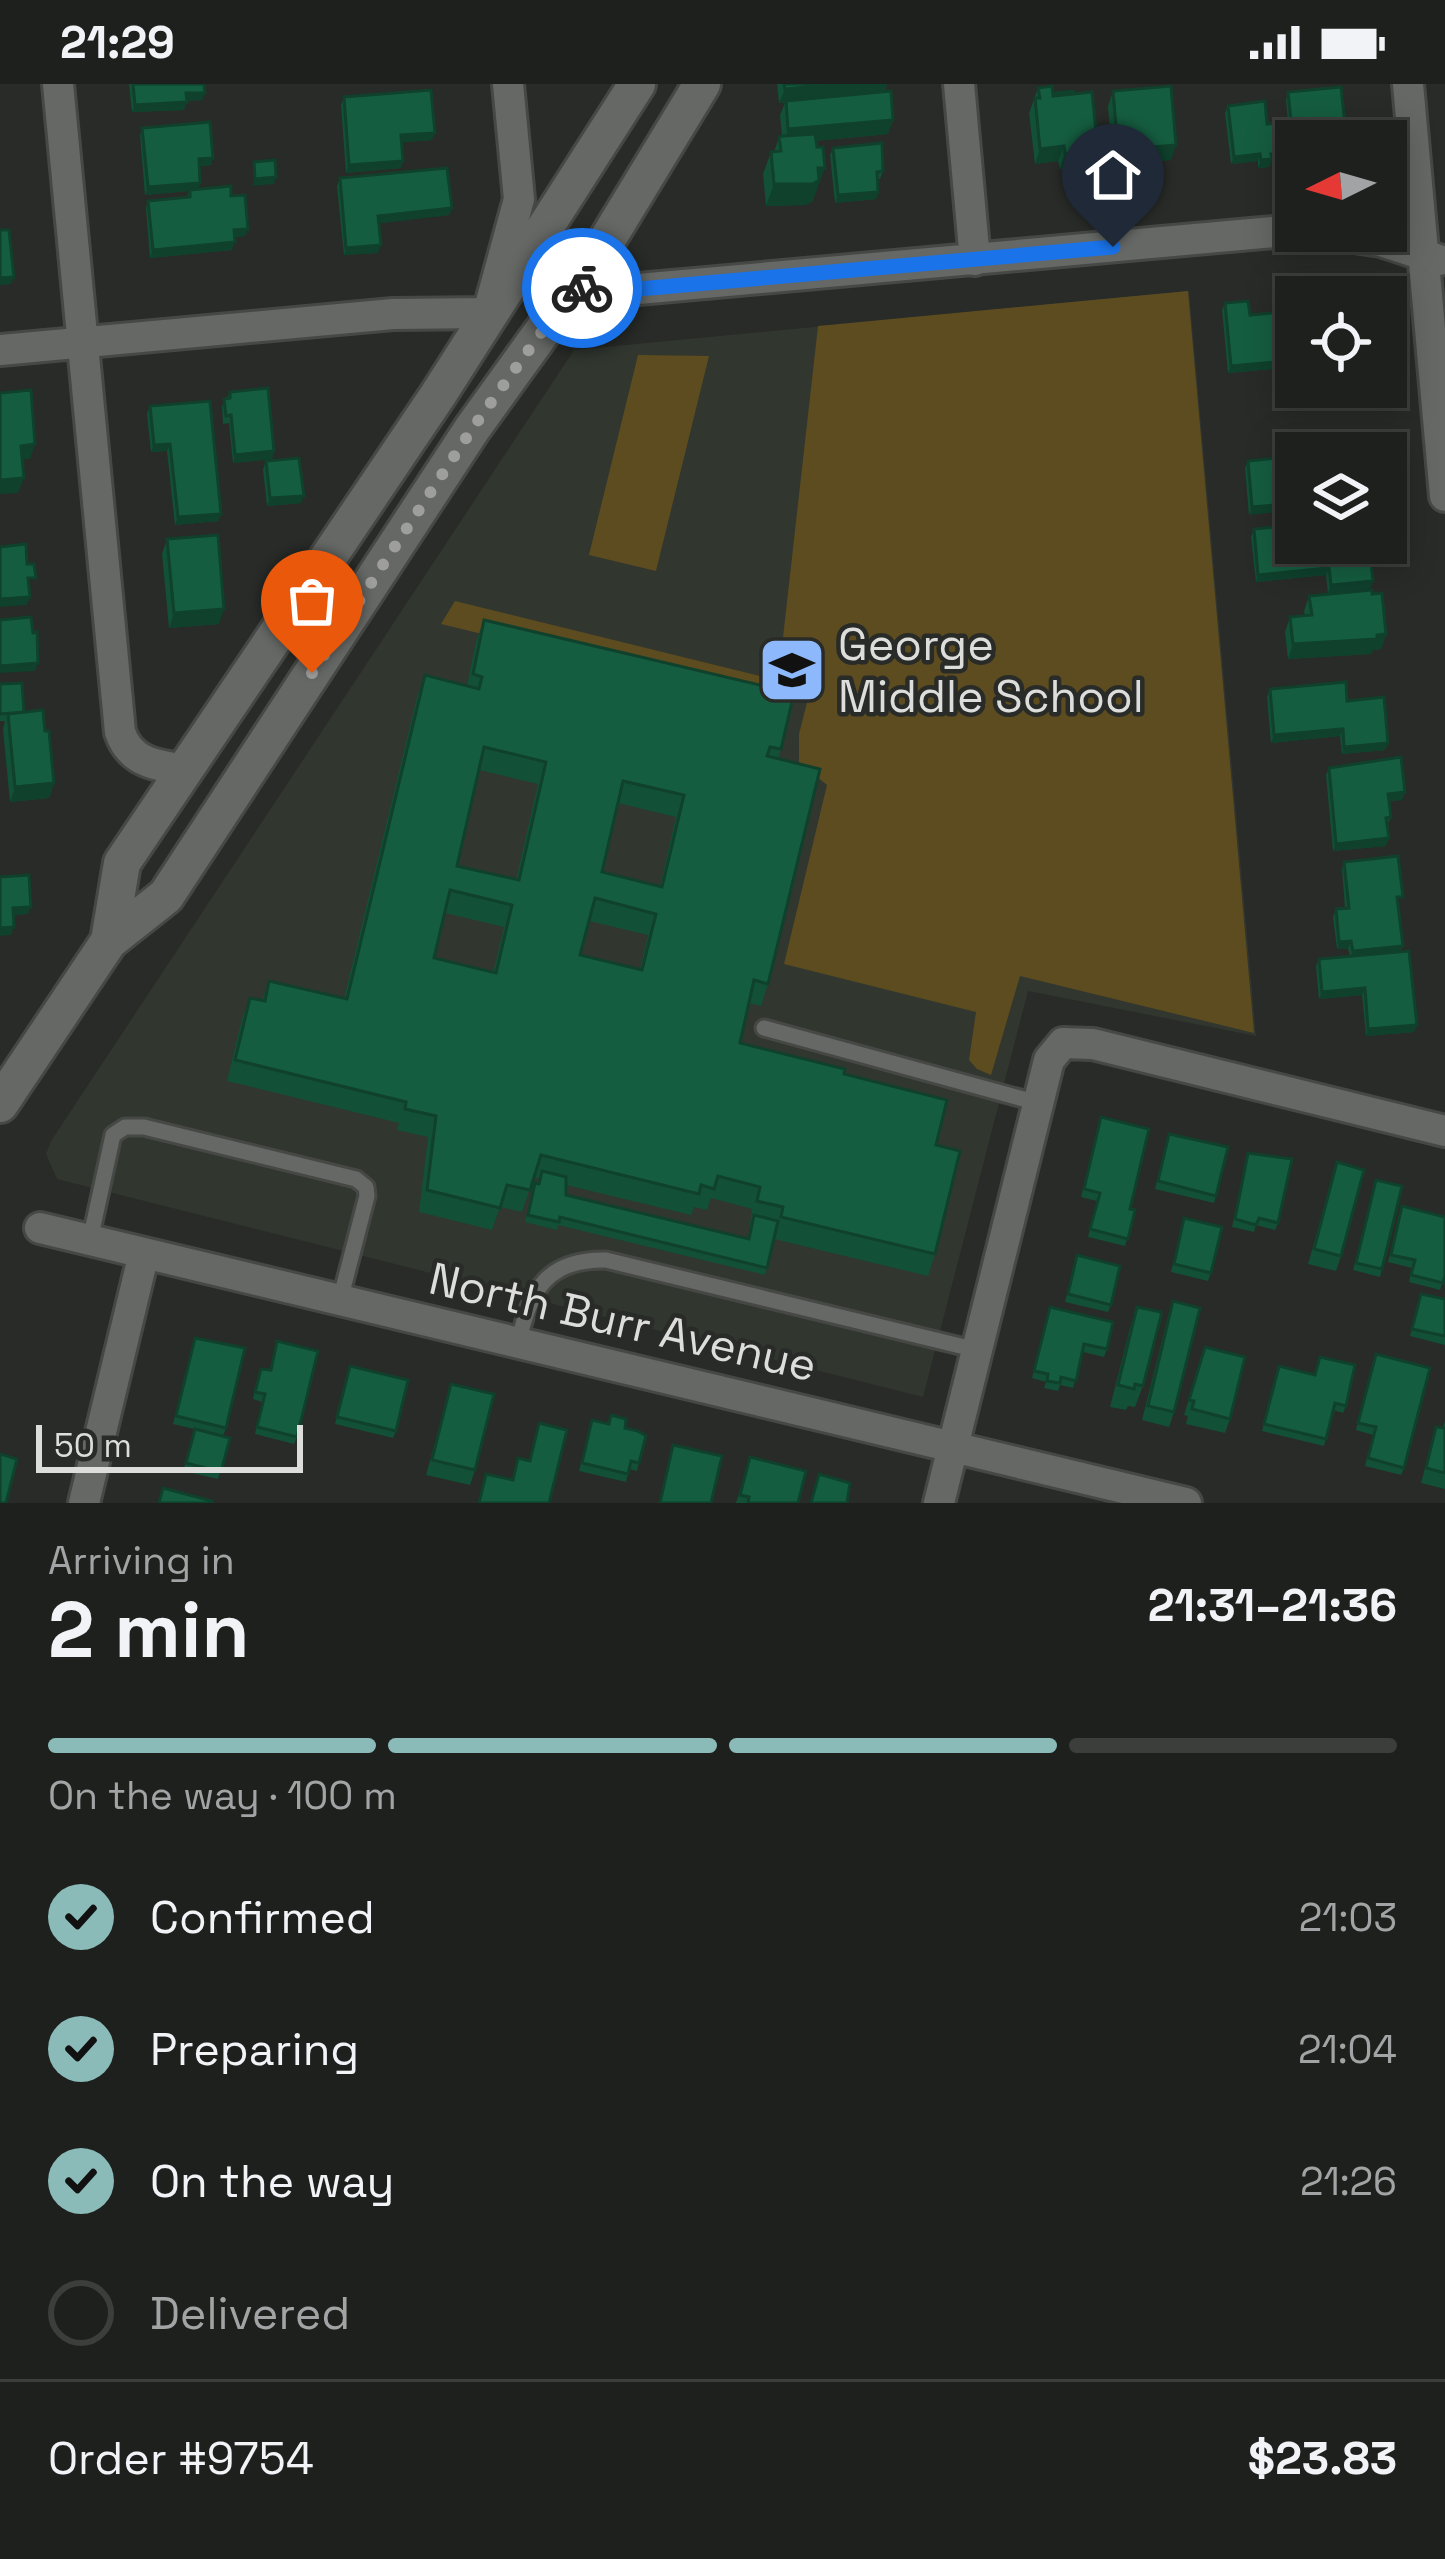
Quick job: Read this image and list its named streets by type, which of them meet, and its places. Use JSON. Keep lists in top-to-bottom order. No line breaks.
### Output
{"streets":{"street":["North Burr Avenue"]},"places":{"school or university":["George Middle School"]},"scale_bar":"50 m","north":"left","page":{"status":"21:29","scale":"50 m","heading":["2 min","Arriving in","21:31–21:36"],"panel":["Order #9754","$23.83"],"bar":"On the way · 100 m","list":[["Confirmed","21:03"],["Preparing","21:04"],["On the way","21:26"],"Delivered"]}}
